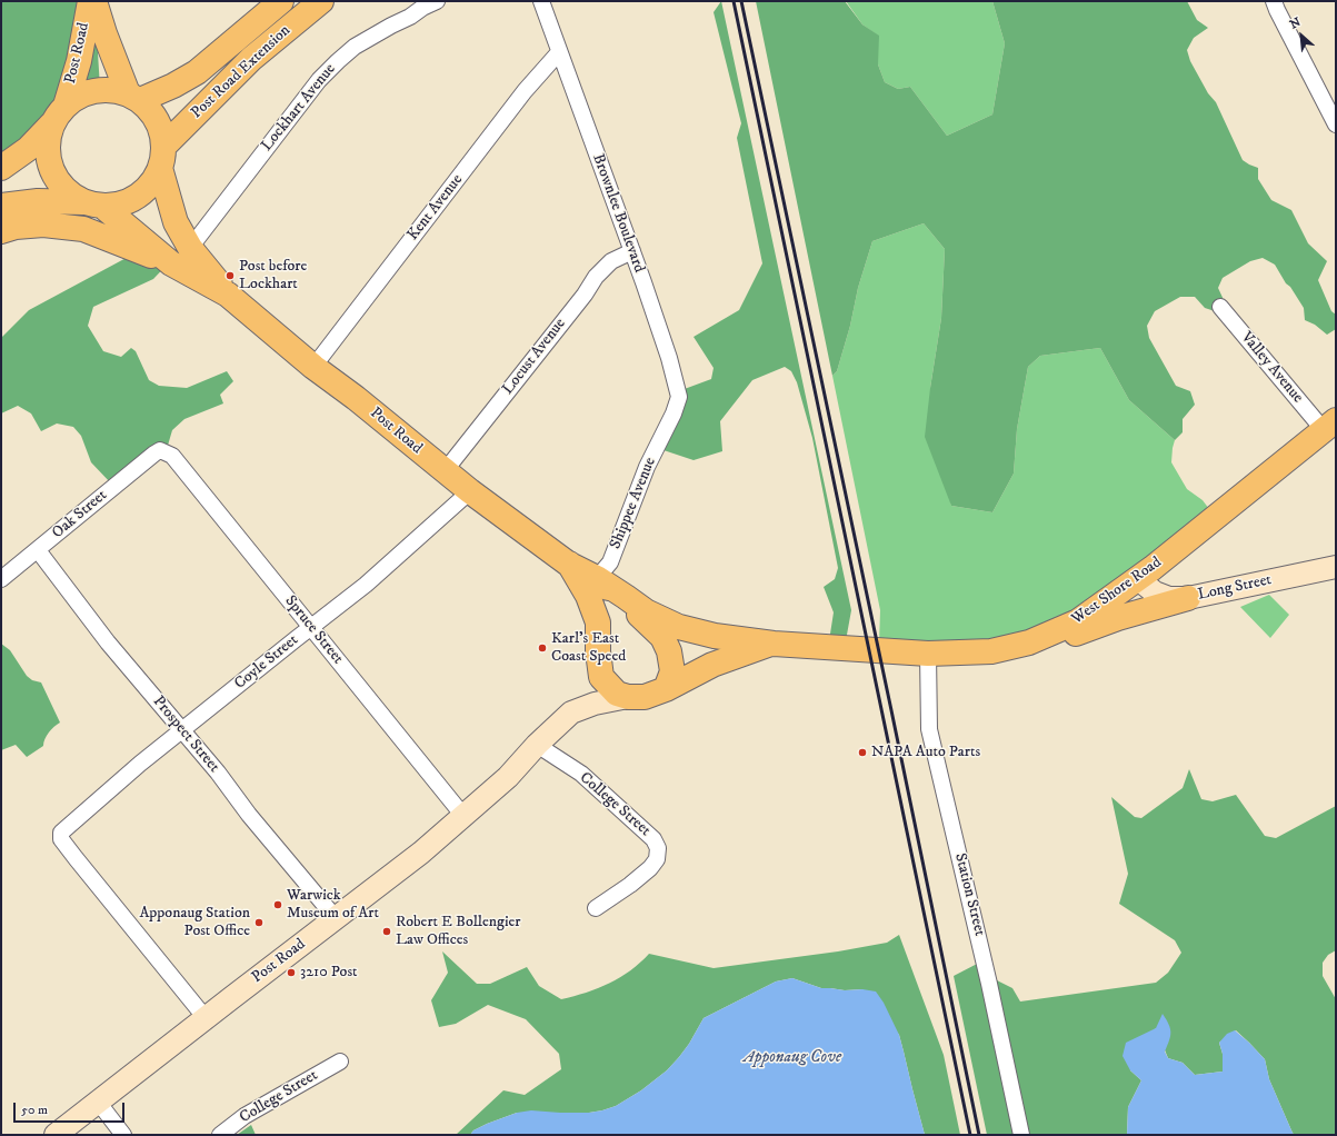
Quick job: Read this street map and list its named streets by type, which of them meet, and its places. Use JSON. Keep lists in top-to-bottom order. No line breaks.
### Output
{"streets":{"main road":["Post Road","Post Road Extension","Long Street","West Shore Road"],"street":["Lockhart Avenue","Kent Avenue","Brownlee Boulevard","Locust Avenue","Valley Avenue","Shippee Avenue","Oak Street","Spruce Street","Coyle Street","Prospect Street","College Street","Station Street"]},"crossings":[["Post Road","Post Road Extension"],["Post Road","Lockhart Avenue"],["Post Road","Kent Avenue"],["Post Road","Locust Avenue"],["Post Road","Shippee Avenue"],["Post Road","West Shore Road"],["Post Road","Spruce Street"],["Post Road","Coyle Street"],["Post Road","Prospect Street"],["Post Road","College Street"],["Kent Avenue","Brownlee Boulevard"],["Brownlee Boulevard","Locust Avenue"],["Brownlee Boulevard","Shippee Avenue"],["Valley Avenue","West Shore Road"],["Shippee Avenue","West Shore Road"],["Oak Street","Spruce Street"],["Oak Street","Prospect Street"],["Long Street","West Shore Road"],["West Shore Road","Station Street"],["Spruce Street","Coyle Street"],["Coyle Street","Prospect Street"]],"water":["Apponaug Cove"],"places":["Post before Lockhart","Karl's East Coast Speed","NAPA Auto Parts","Warwick Museum of Art","Apponaug Station Post Office","Robert E Bollengier Law Offices","3210 Post"],"scale_bar":"50 m","north":"top left"}
